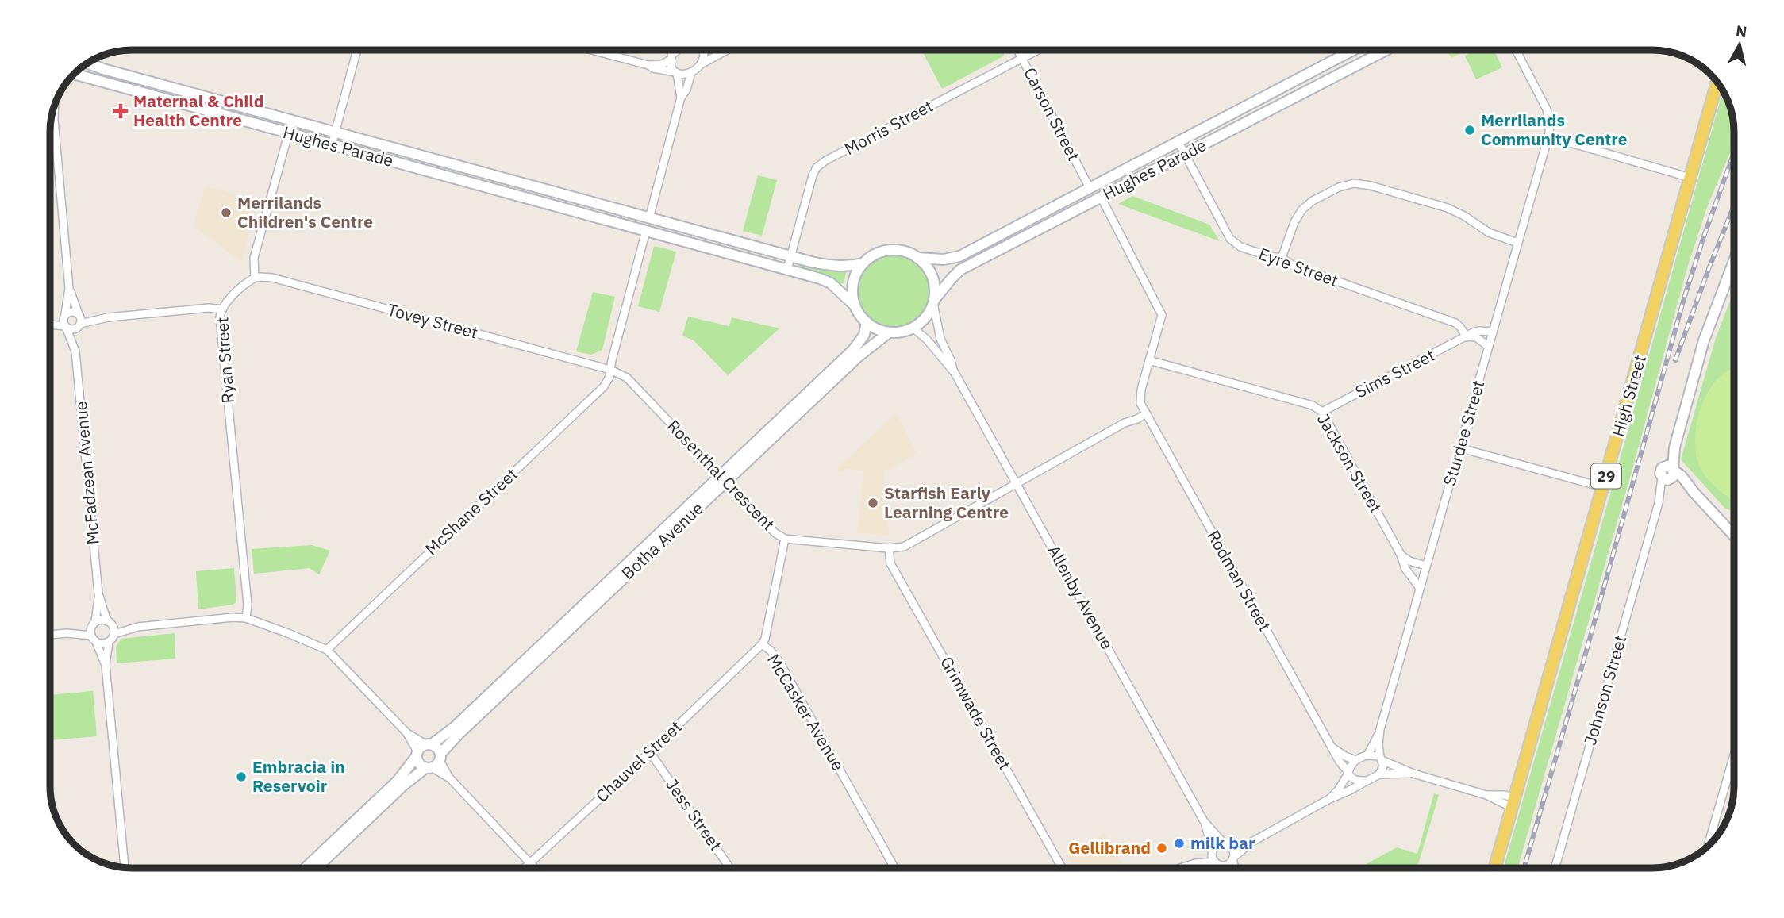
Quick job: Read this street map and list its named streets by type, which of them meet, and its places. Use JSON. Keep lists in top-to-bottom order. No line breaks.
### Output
{"streets":{"main road":["High Street","29"],"street":["Carson Street","Morris Street","Hughes Parade","Eyre Street","Tovey Street","Ryan Street","Sims Street","Sturdee Street","Jackson Street","McFadzean Avenue","Rosenthal Crescent","McShane Street","Botha Avenue","Rodman Street","Allenby Avenue","Johnson Street","McCasker Avenue","Grimwade Street","Chauvel Street","Jess Street"]},"crossings":[["Carson Street","Morris Street"],["Carson Street","Hughes Parade"],["Morris Street","Hughes Parade"],["Hughes Parade","Eyre Street"],["Hughes Parade","Botha Avenue"],["Hughes Parade","Allenby Avenue"],["Eyre Street","Sims Street"],["Tovey Street","Ryan Street"],["Tovey Street","Rosenthal Crescent"],["Tovey Street","McShane Street"],["Sims Street","Sturdee Street"],["Sims Street","Jackson Street"],["Sturdee Street","Jackson Street"],["Sturdee Street","Rodman Street"],["Rosenthal Crescent","McShane Street"],["Rosenthal Crescent","Botha Avenue"],["Rosenthal Crescent","Rodman Street"],["Rosenthal Crescent","Allenby Avenue"],["Rosenthal Crescent","McCasker Avenue"],["Rosenthal Crescent","Grimwade Street"],["Botha Avenue","Allenby Avenue"],["McCasker Avenue","Chauvel Street"],["Chauvel Street","Jess Street"]],"places":{"health":["Maternal & Child Health Centre"],"other":["Merrilands Community Centre","Merrilands Children's Centre","Starfish Early Learning Centre","Embracia in Reservoir","milk bar","Gellibrand"]},"north":"top"}
